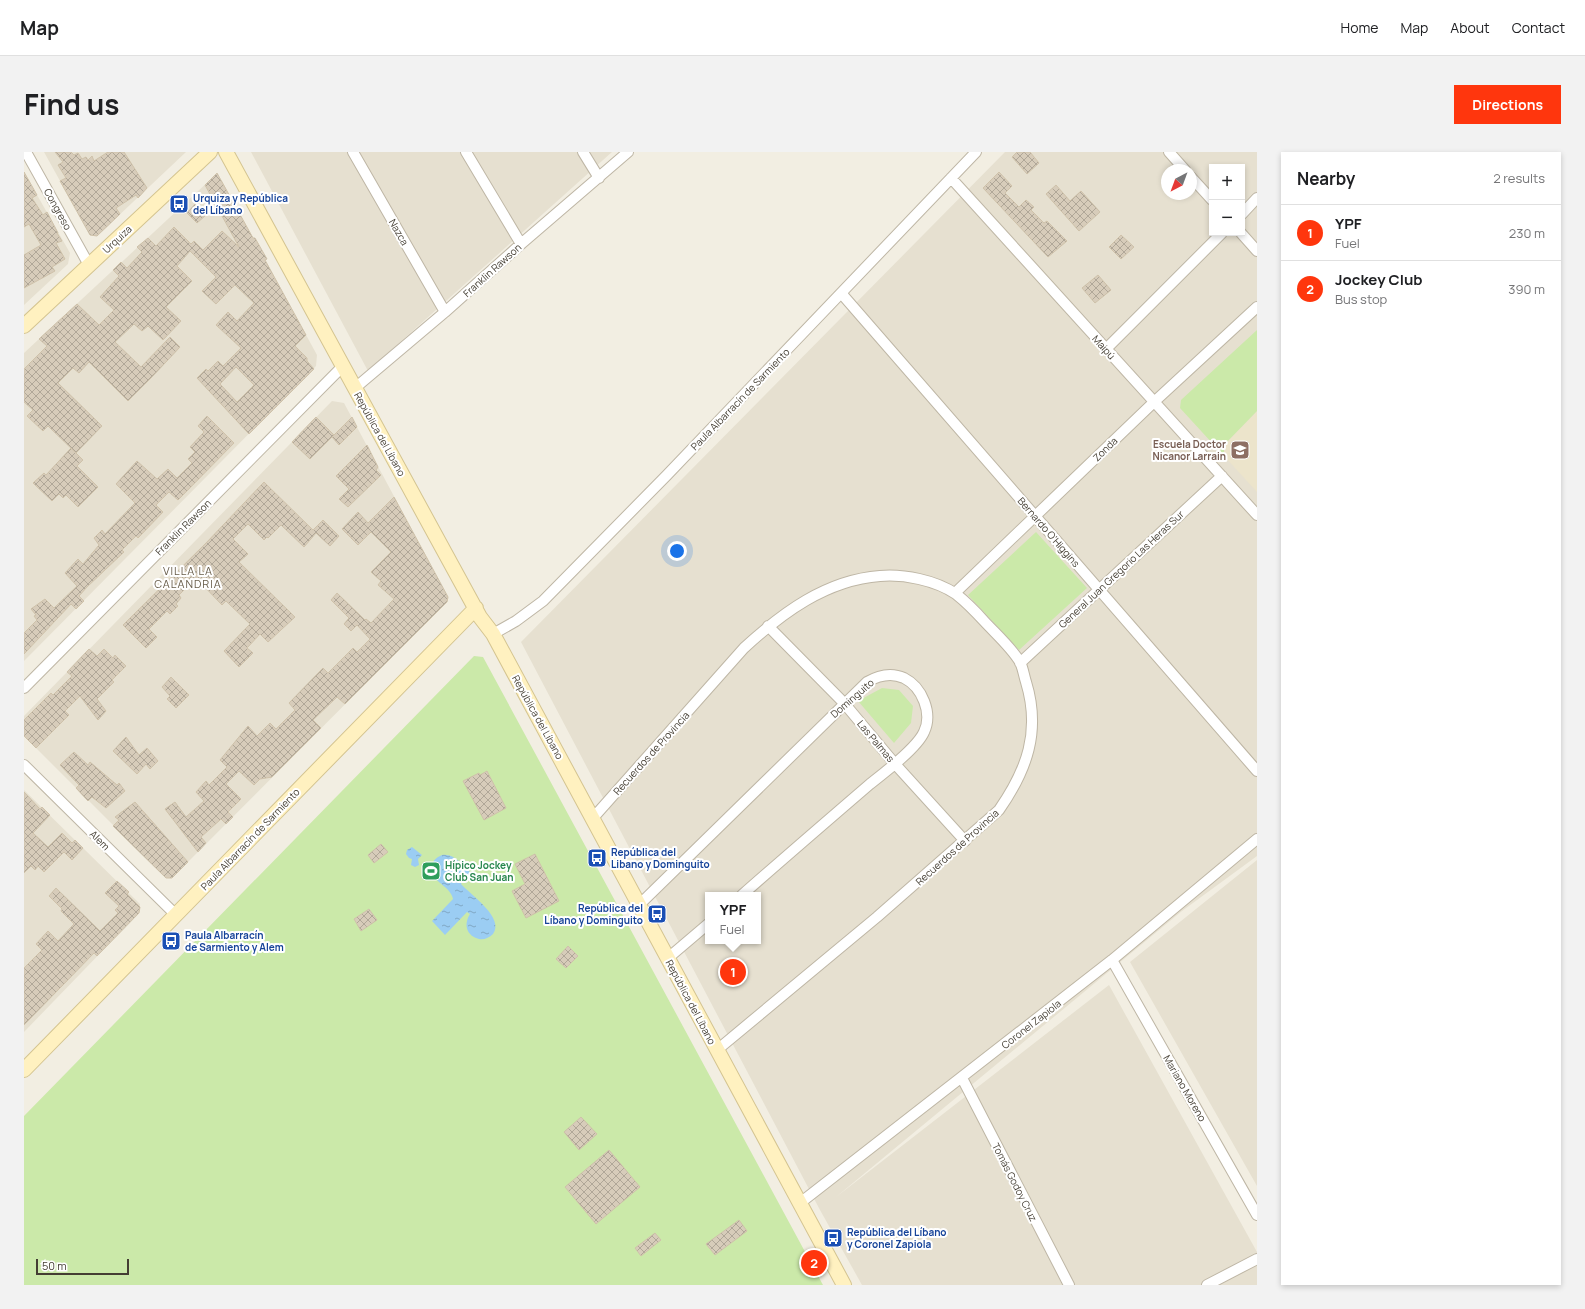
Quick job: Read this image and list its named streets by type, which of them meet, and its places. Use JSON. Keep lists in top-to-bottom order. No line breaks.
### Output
{"streets":{"main road":["Urquiza","Paula Albarracín de Sarmiento","República del Líbano"],"street":["Congreso","Nazca","Franklin Rawson","Maipú","Zonda","Bernardo O'Higgins","General Juan Gregorio Las Heras Sur","Dominguito","Las Palmas","Recuerdos de Provincia","Alem","Coronel Zapiola","Mariano Moreno","Tomás Godoy Cruz"]},"crossings":[["Congreso","Urquiza"],["Nazca","Franklin Rawson"],["Franklin Rawson","República del Líbano"],["Maipú","Paula Albarracín de Sarmiento"],["Maipú","Zonda"],["Maipú","General Juan Gregorio Las Heras Sur"],["Paula Albarracín de Sarmiento","República del Líbano"],["Paula Albarracín de Sarmiento","Bernardo O'Higgins"],["Paula Albarracín de Sarmiento","Alem"],["República del Líbano","Dominguito"],["República del Líbano","Recuerdos de Provincia"],["República del Líbano","Coronel Zapiola"],["Zonda","Bernardo O'Higgins"],["Zonda","Recuerdos de Provincia"],["Bernardo O'Higgins","General Juan Gregorio Las Heras Sur"],["General Juan Gregorio Las Heras Sur","Recuerdos de Provincia"],["Dominguito","Las Palmas"],["Las Palmas","Recuerdos de Provincia"],["Coronel Zapiola","Mariano Moreno"],["Coronel Zapiola","Tomás Godoy Cruz"]],"districts":["VILLA LA CALANDRIA"],"places":{"bus stop":["Urquiza y República del Líbano","República del Libano y Dominguito","República del Líbano y Dominguito","Paula Albarracín de Sarmiento y Alem","República del Líbano y Coronel Zapiola"],"school or university":["Escuela Doctor Nicanor Larrain"],"sports":["Hípico Jockey Club San Juan"]},"scale_bar":"50 m","north":"bottom left","page":{"header":"Map","nav":["Home","Map","About","Contact"],"title":"Find us","buttons":"Directions","heading":["Nearby","2 results"],"map_buttons":["+","−"],"list":[{"mark":"1","name":"YPF","note":"Fuel","value":"230 m"},{"mark":"2","name":"Jockey Club","note":"Bus stop","value":"390 m"}],"popup":["YPF","Fuel"],"pins":["1","2"],"scale":"50 m"}}
